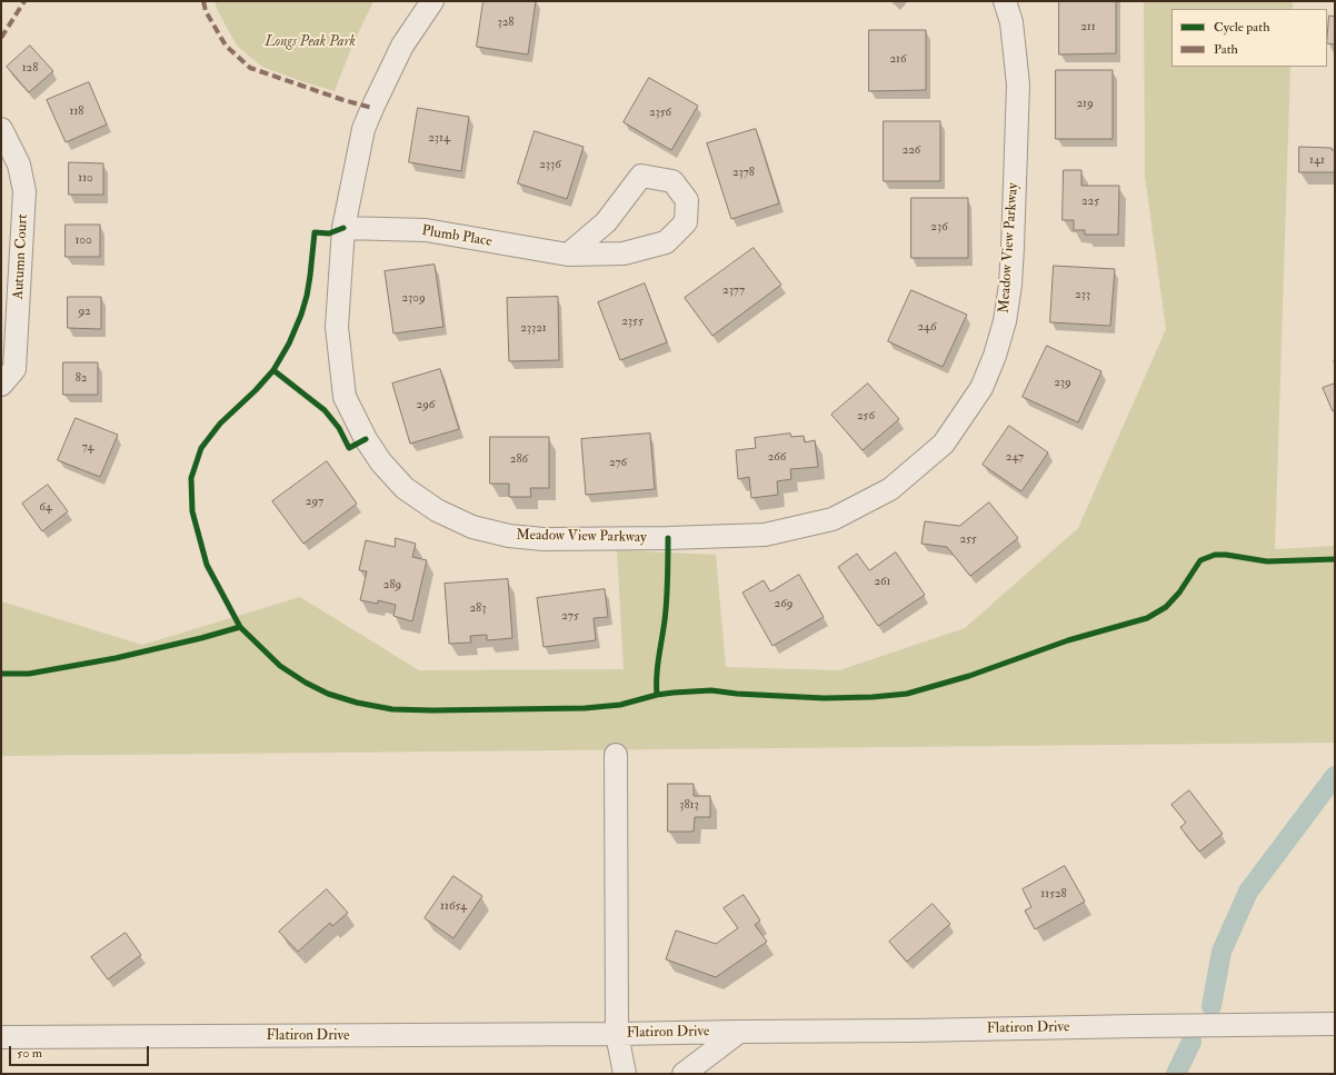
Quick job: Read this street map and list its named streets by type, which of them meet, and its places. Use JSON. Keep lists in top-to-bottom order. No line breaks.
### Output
{"streets":{"street":["Plumb Place","Meadow View Parkway","Autumn Court","Flatiron Drive"]},"crossings":[["Plumb Place","Meadow View Parkway"]],"parks":["Longs Peak Park"],"house_numbers":["328","211","216","128","219","118","2356","2314","226","141","2336","2378","110","225","236","100","2377","233","2309","92","2355","246","23321","82","239","296","256","74","266","247","286","276","297","64","255","261","289","269","283","275","3813","11528","11654"],"legend":["Cycle path","Path"],"scale_bar":"50 m"}
